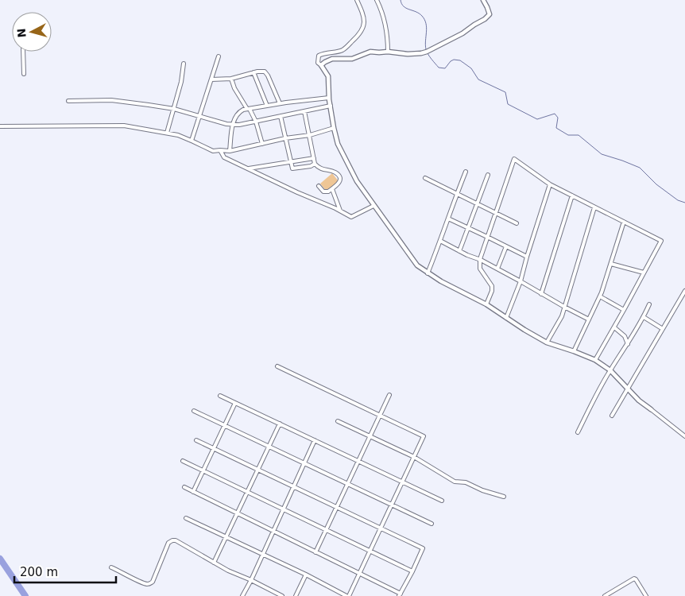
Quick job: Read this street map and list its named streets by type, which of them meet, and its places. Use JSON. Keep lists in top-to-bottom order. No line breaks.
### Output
{"scale_bar":"200 m","north":"left"}
